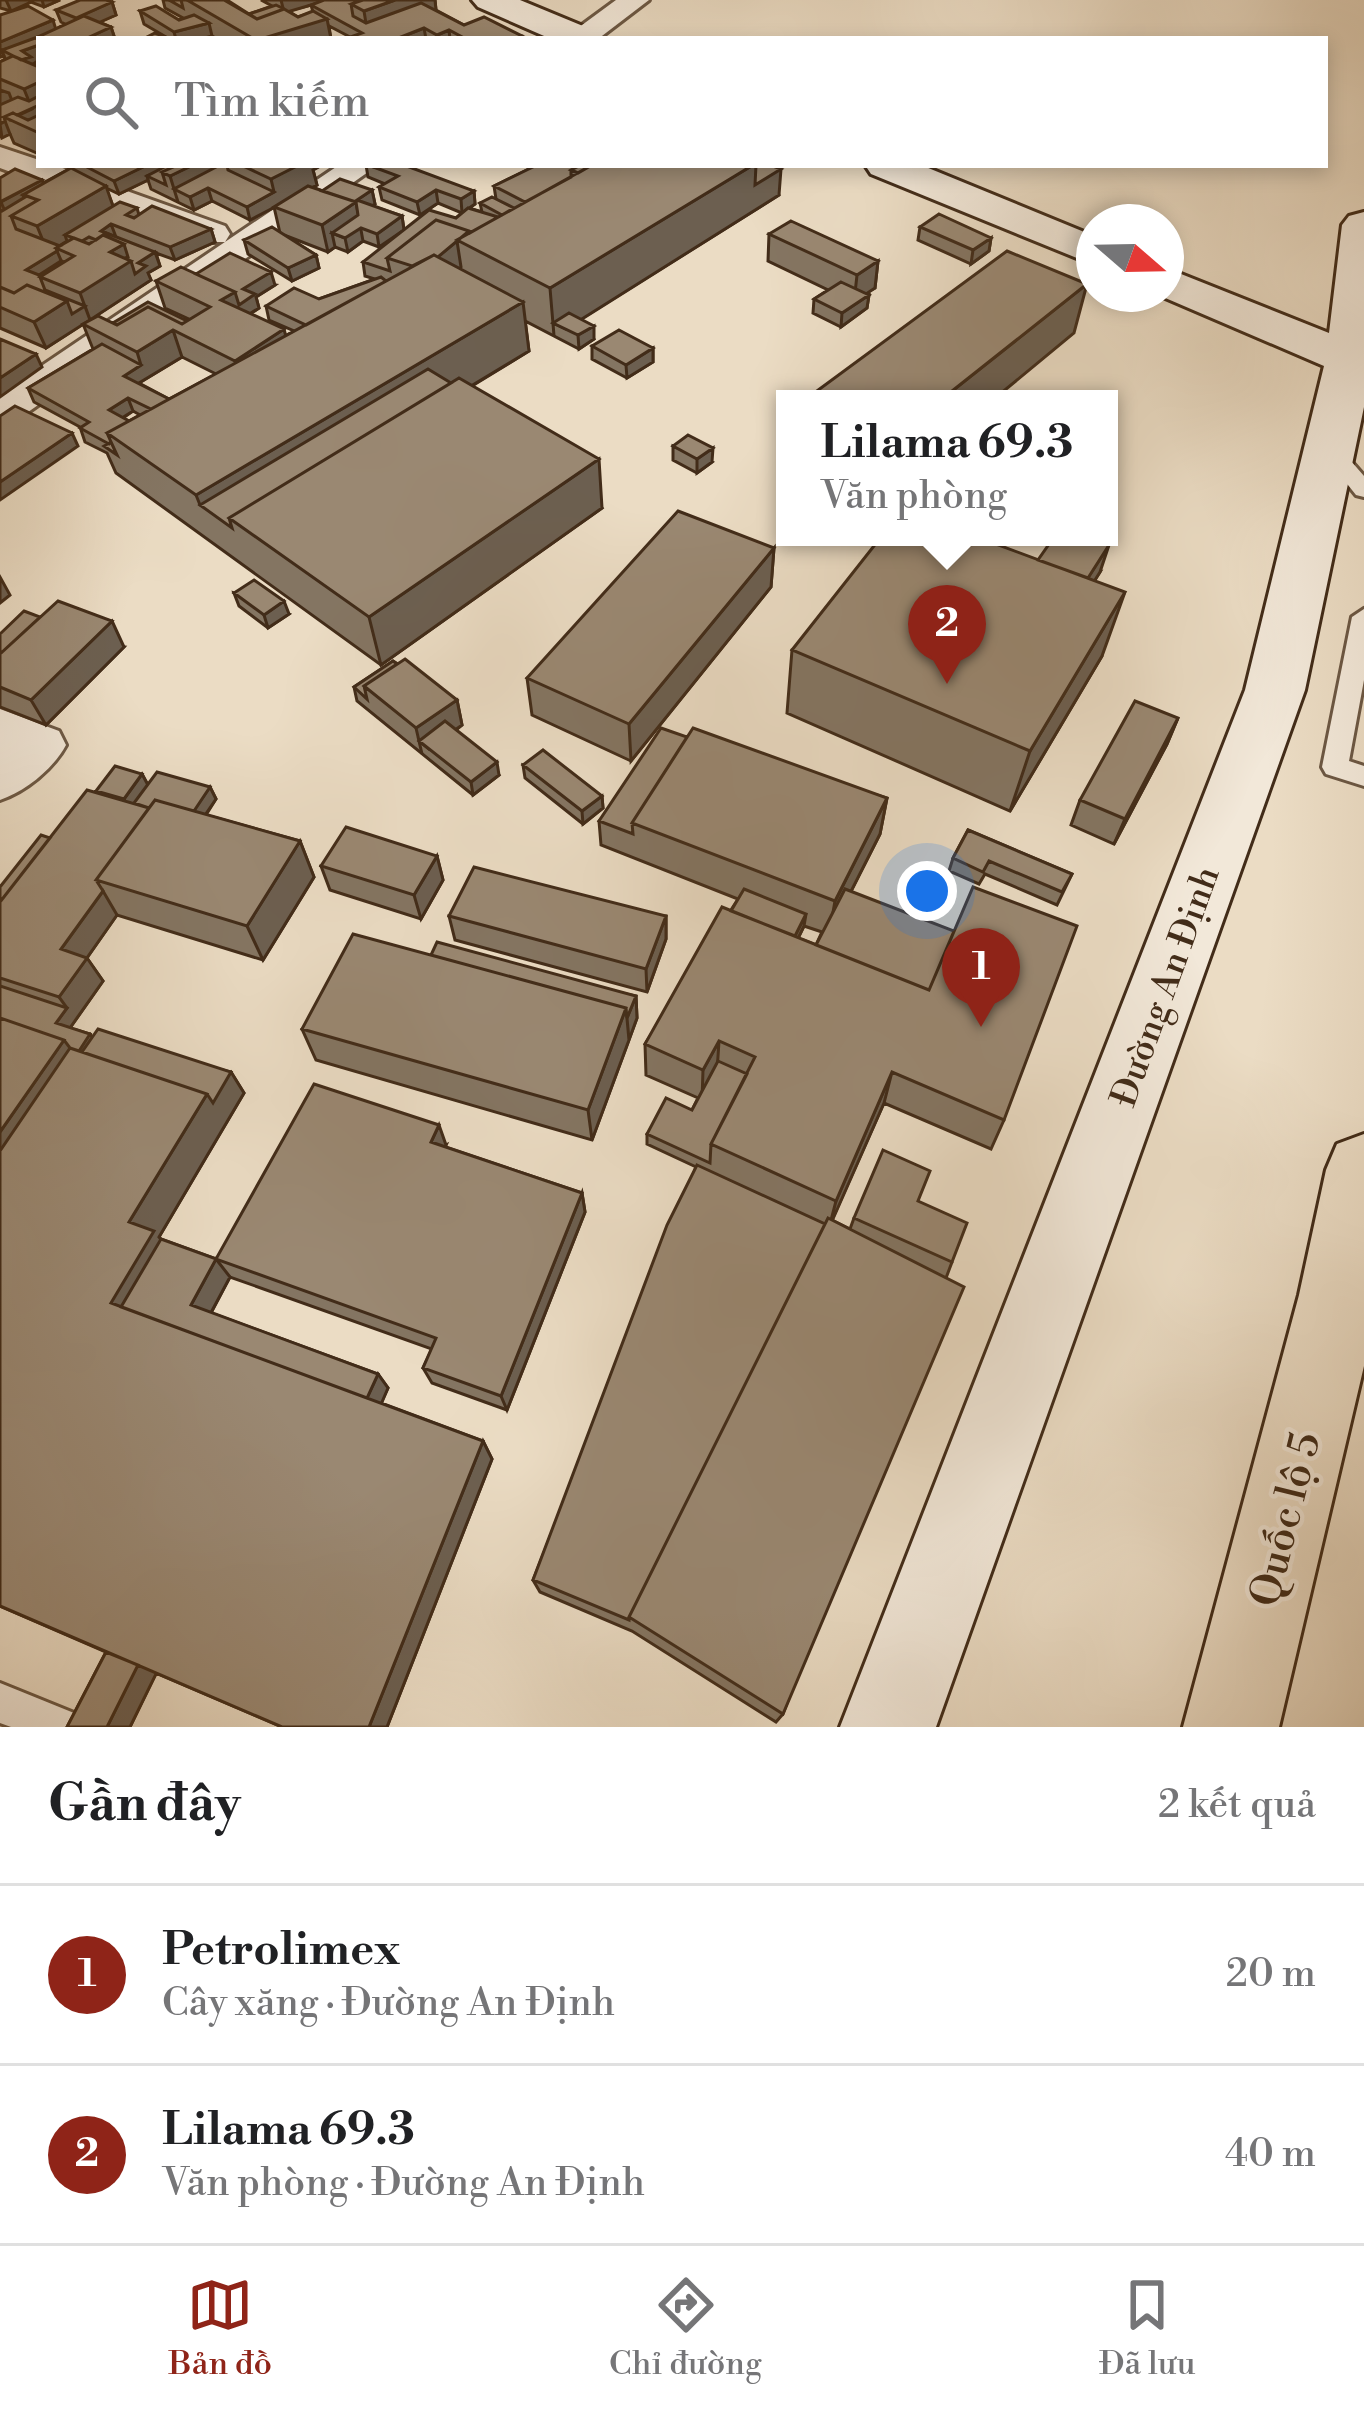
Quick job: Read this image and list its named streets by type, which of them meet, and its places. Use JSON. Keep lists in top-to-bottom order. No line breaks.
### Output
{"streets":{"highway":["Quốc lộ 5"],"street":["Đường An Định"]},"north":"right","page":{"search":"Tìm kiếm","popup":["Lilama 69.3","Văn phòng"],"pins":["2","1"],"heading":["Gần đây","2 kết quả"],"list":[{"mark":"1","name":"Petrolimex","note":"Cây xăng · Đường An Định","value":"20 m"},{"mark":"2","name":"Lilama 69.3","note":"Văn phòng · Đường An Định","value":"40 m"}],"nav":["Bản đồ","Chỉ đường","Đã lưu"]}}
